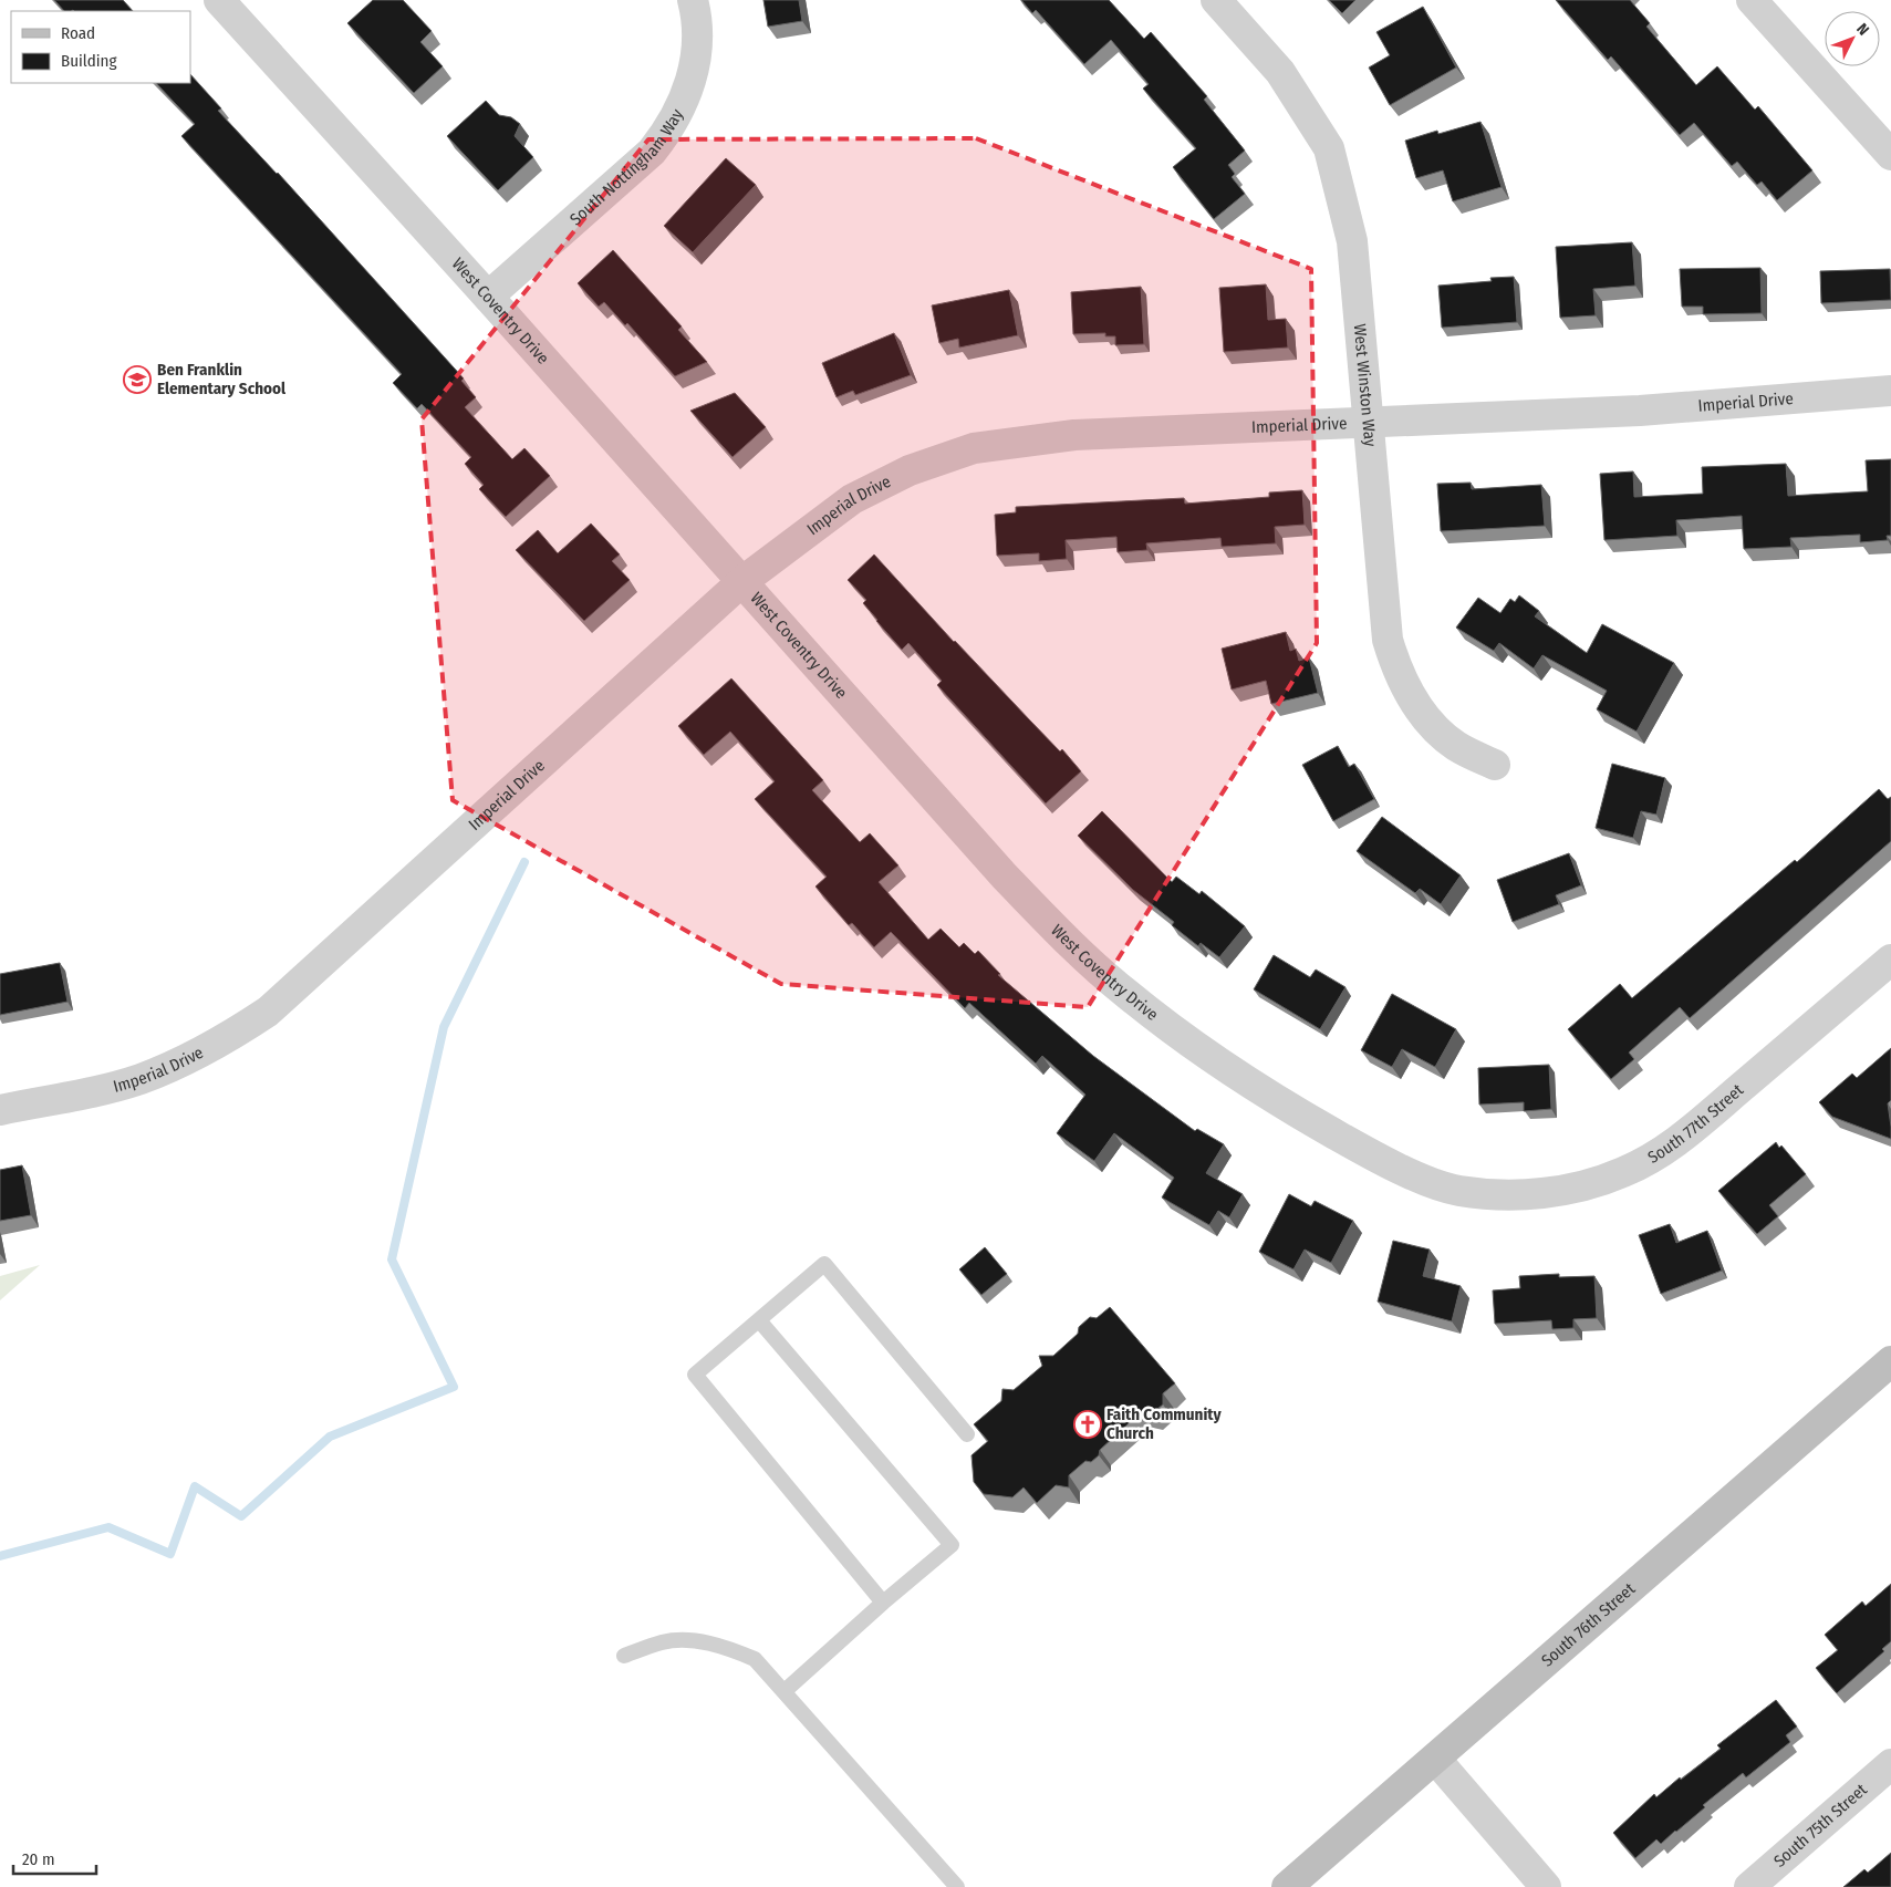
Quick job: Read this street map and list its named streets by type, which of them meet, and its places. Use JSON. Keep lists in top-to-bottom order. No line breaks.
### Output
{"streets":{"main road":["South 76th Street"],"street":["South Nottingham Way","West Coventry Drive","West Winston Way","Imperial Drive","South 77th Street","South 75th Street"]},"crossings":[["South Nottingham Way","West Coventry Drive"],["West Coventry Drive","Imperial Drive"],["West Coventry Drive","South 77th Street"],["West Winston Way","Imperial Drive"]],"places":{"school or university":["Ben Franklin Elementary School"],"church":["Faith Community Church"]},"legend":["Road","Building"],"scale_bar":"20 m","north":"top right"}
